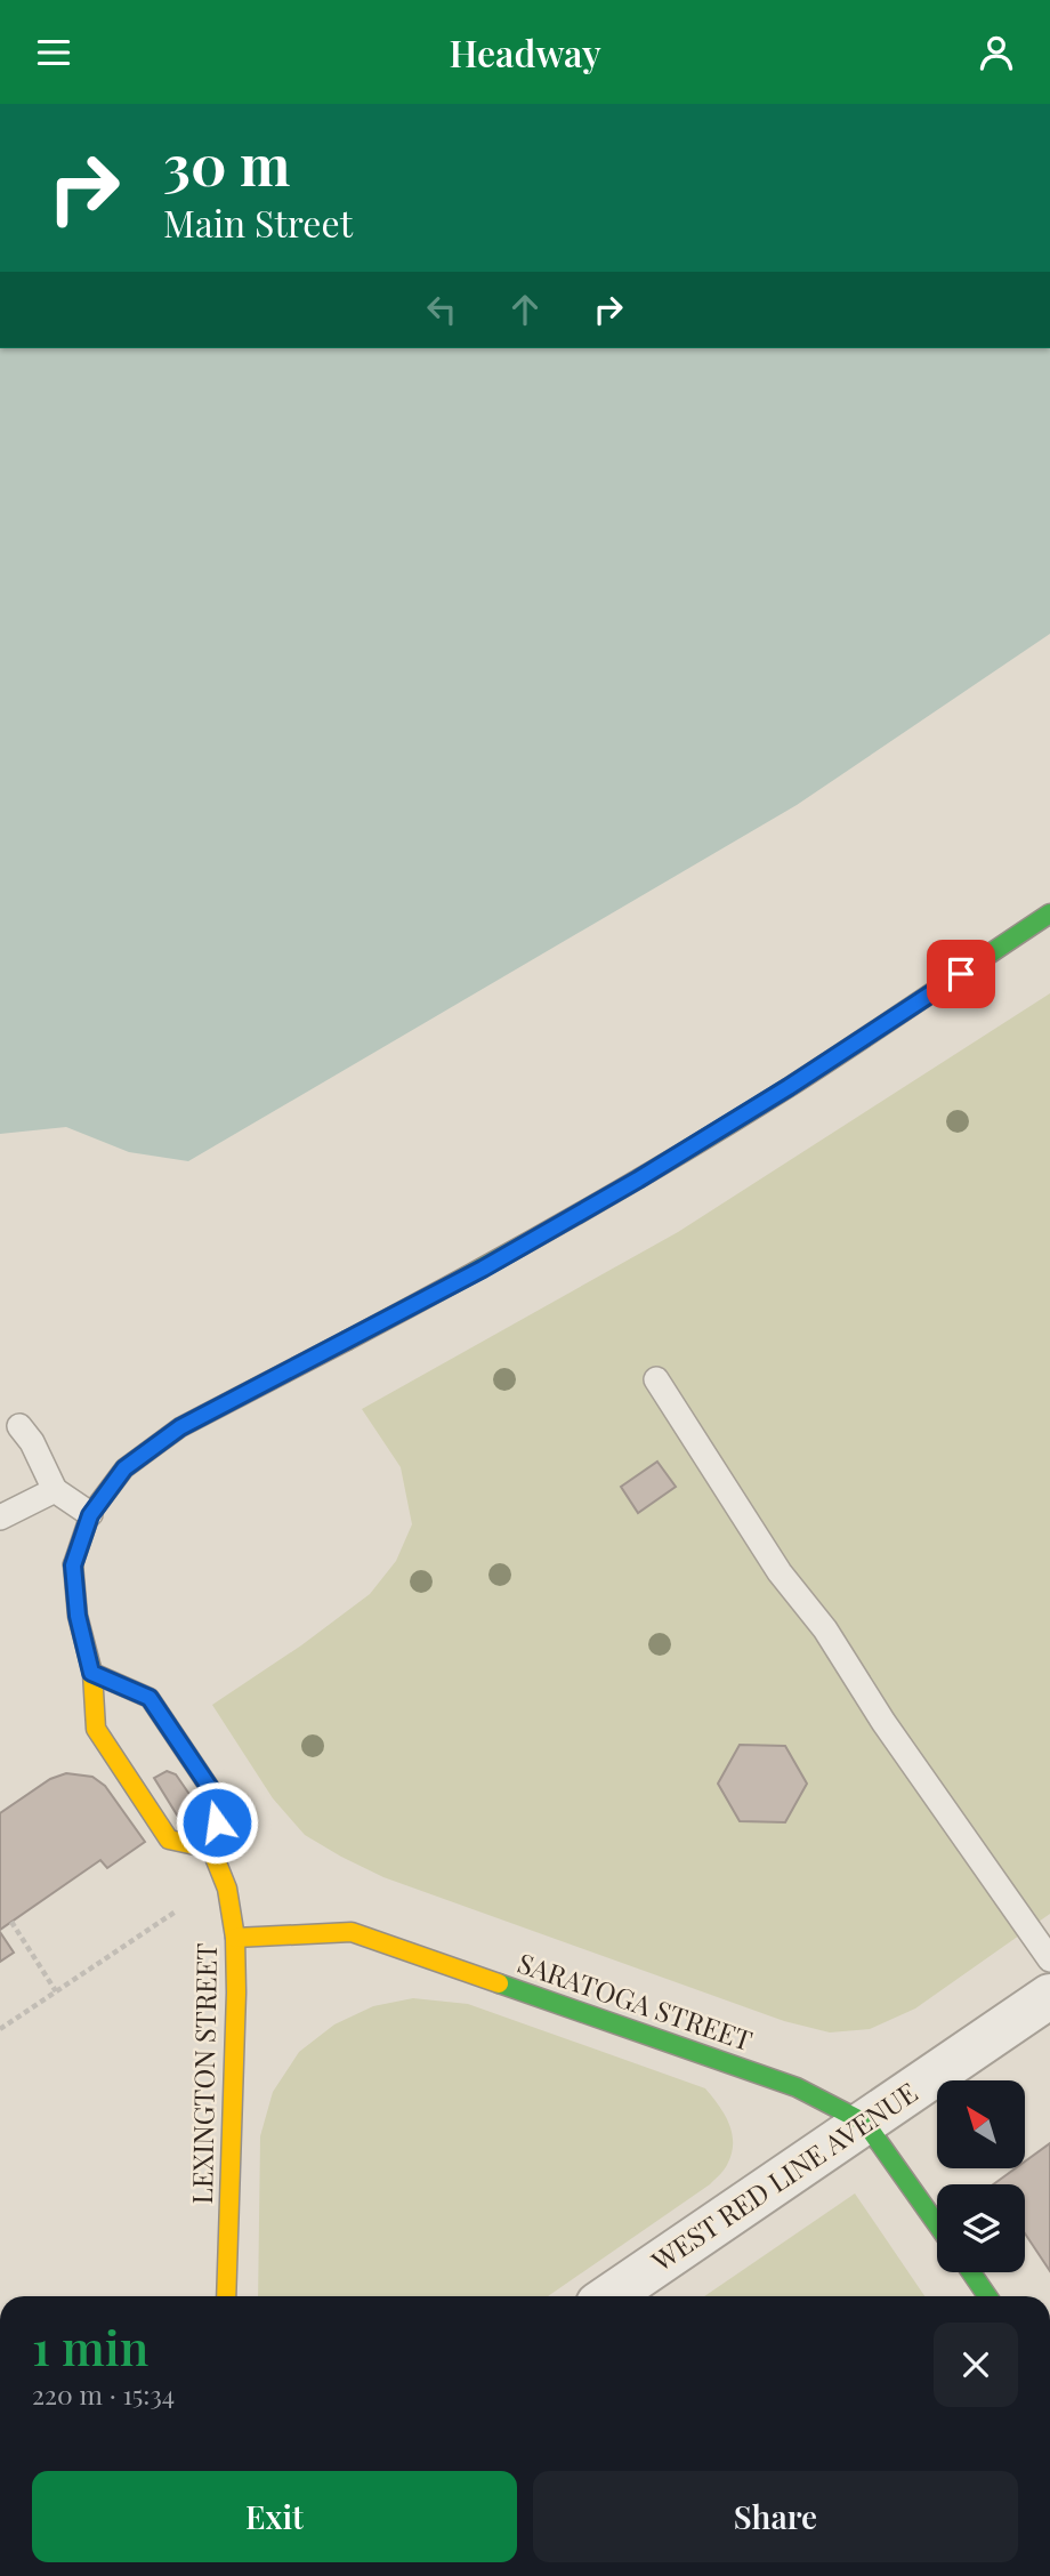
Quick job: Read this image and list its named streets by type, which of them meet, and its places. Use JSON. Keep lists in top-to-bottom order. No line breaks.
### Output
{"streets":{"street":["SARATOGA STREET","LEXINGTON STREET","WEST RED LINE AVENUE"]},"crossings":[["SARATOGA STREET","LEXINGTON STREET"],["SARATOGA STREET","WEST RED LINE AVENUE"]],"north":"top left","page":{"header":"Headway","turn":["30 m","Main Street"],"heading":["1 min","220 m · 15:34"],"buttons":["Exit","Share"]}}
